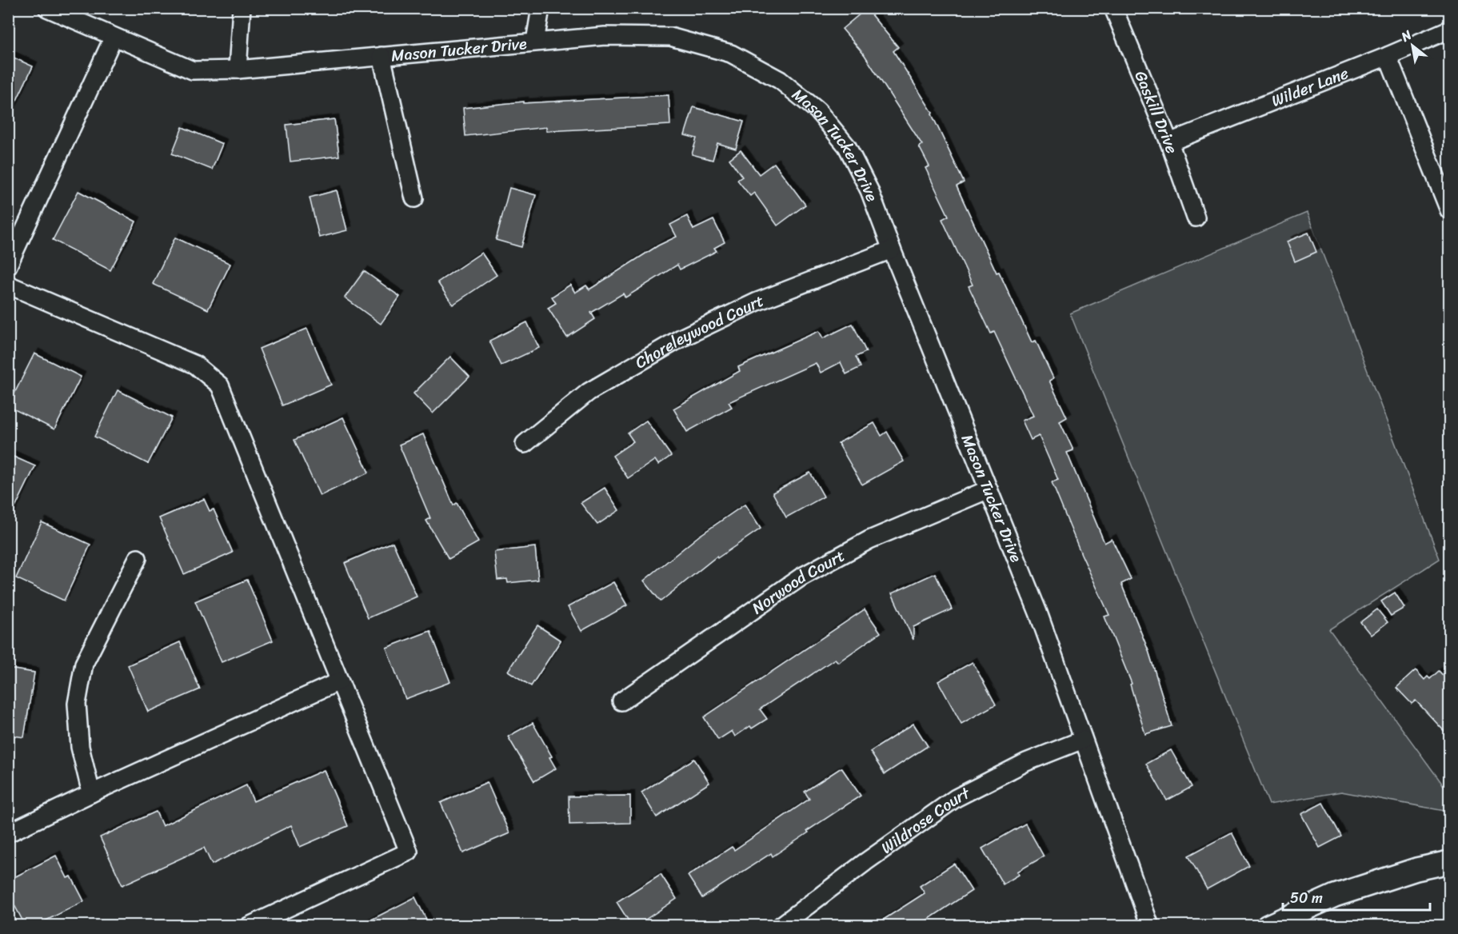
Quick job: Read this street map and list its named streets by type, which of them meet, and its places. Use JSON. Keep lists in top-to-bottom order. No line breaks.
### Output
{"streets":{"street":["Mason Tucker Drive","Wilder Lane","Gaskill Drive","Choreleywood Court","Norwood Court","Wildrose Court"]},"crossings":[["Mason Tucker Drive","Choreleywood Court"],["Mason Tucker Drive","Norwood Court"],["Mason Tucker Drive","Wildrose Court"],["Wilder Lane","Gaskill Drive"]],"scale_bar":"50 m","north":"top left"}
